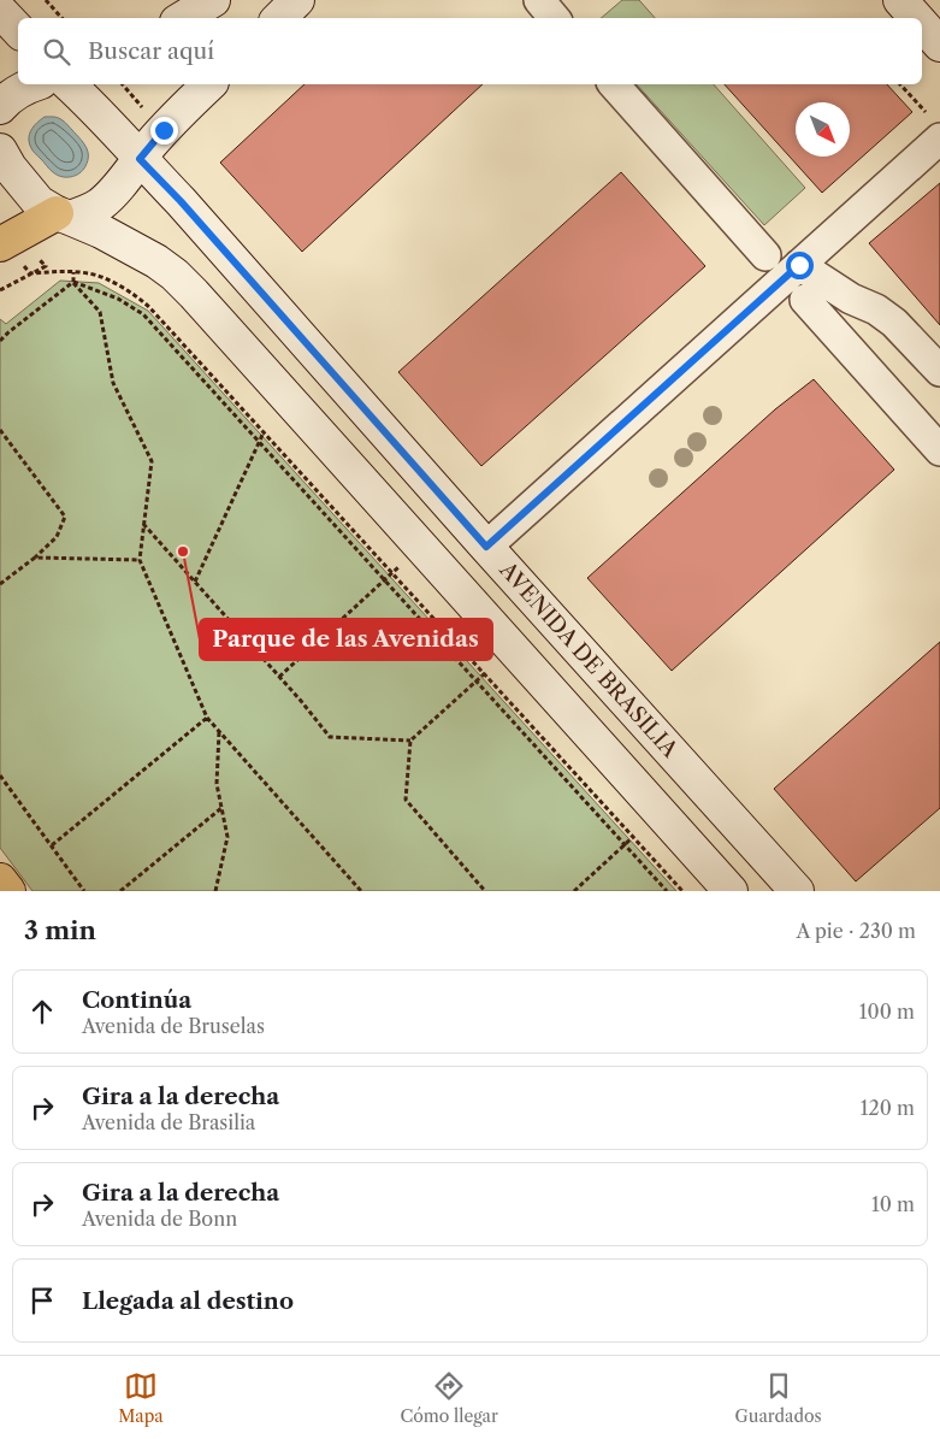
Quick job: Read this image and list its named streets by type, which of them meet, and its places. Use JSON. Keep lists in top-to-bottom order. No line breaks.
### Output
{"streets":{"street":["AVENIDA DE BRASILIA"]},"places":["Parque de las Avenidas"],"north":"bottom right","page":{"search":"Buscar aquí","heading":["3 min","A pie · 230 m"],"list":[["Continúa","Avenida de Bruselas","100 m"],["Gira a la derecha","Avenida de Brasilia","120 m"],["Gira a la derecha","Avenida de Bonn","10 m"],"Llegada al destino"],"nav":["Mapa","Cómo llegar","Guardados"]}}
